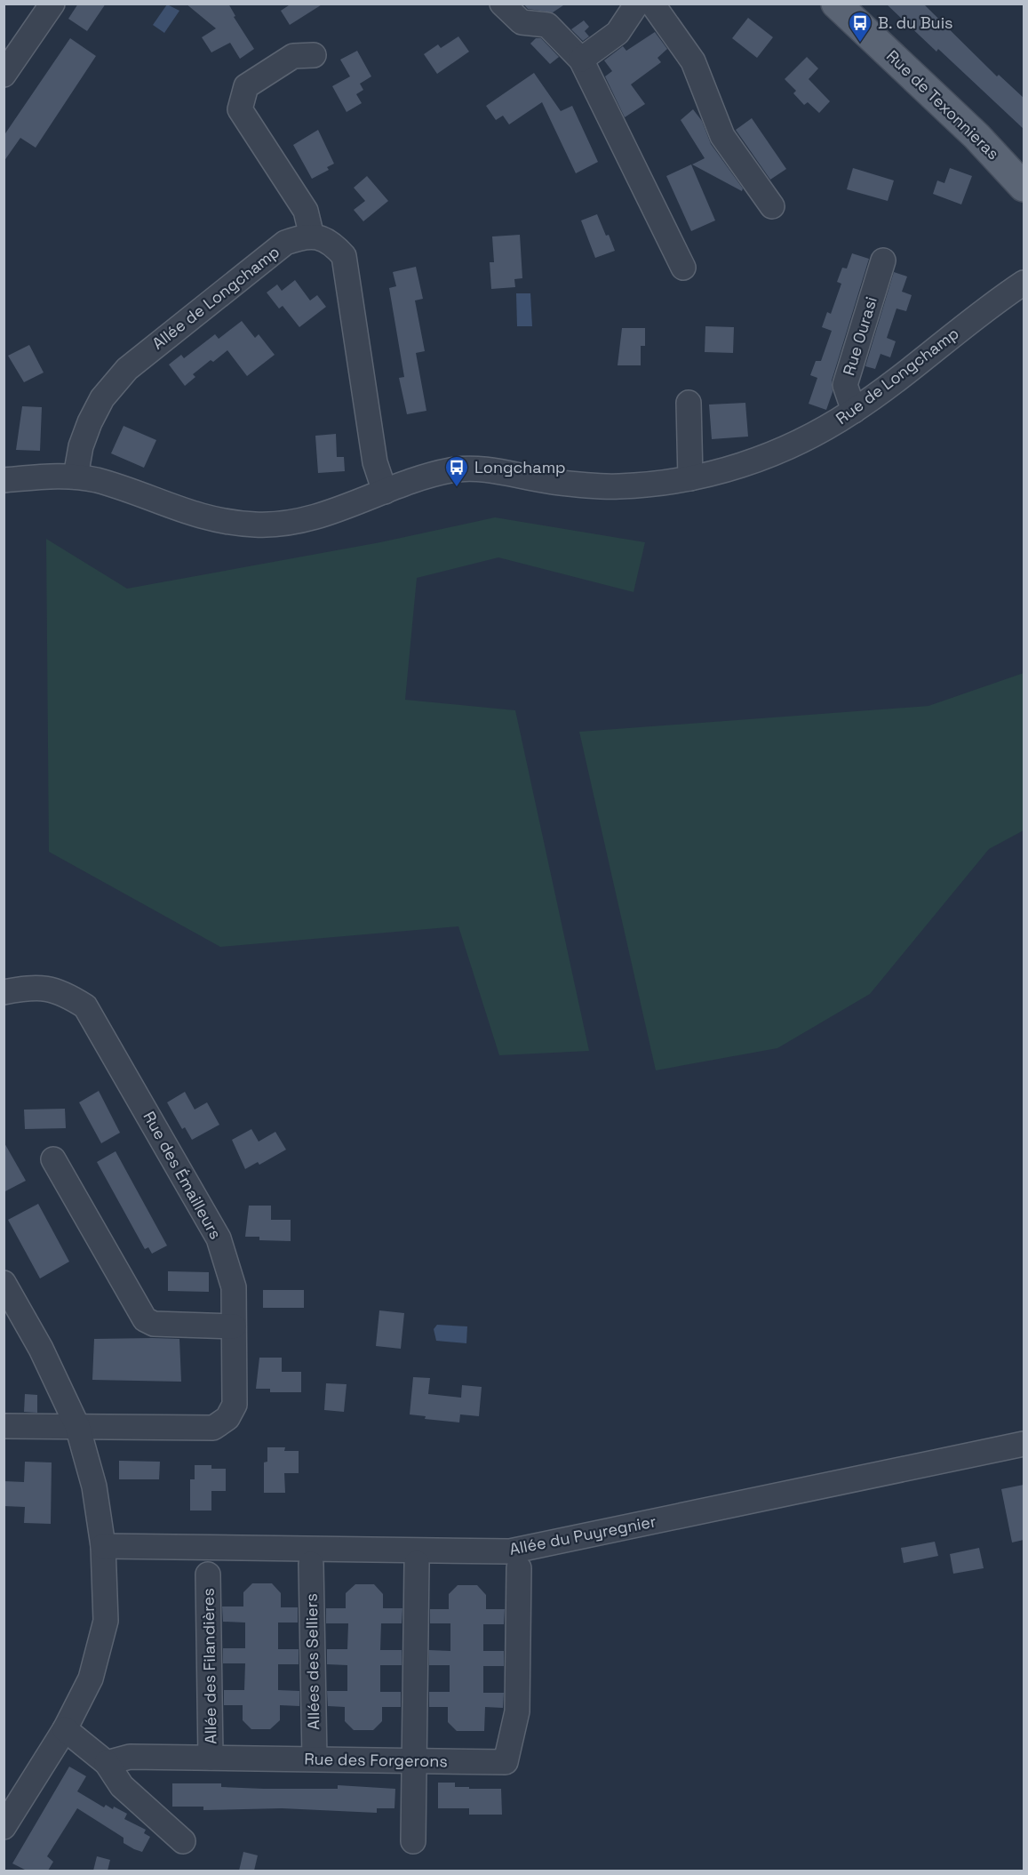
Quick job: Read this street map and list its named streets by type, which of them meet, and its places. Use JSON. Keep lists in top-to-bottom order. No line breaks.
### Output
{"streets":{"main road":["Rue de Texonnieras"],"street":["Allée de Longchamp","Rue Ourasi","Rue de Longchamp","Rue des Émailleurs","Allée du Puyregnier","Allées des Selliers","Allée des Filandières","Rue des Forgerons"]},"crossings":[["Allée de Longchamp","Rue de Longchamp"],["Rue Ourasi","Rue de Longchamp"],["Allées des Selliers","Rue des Forgerons"],["Allée des Filandières","Rue des Forgerons"]],"places":{"bus stop":["B. du Buis","Longchamp"]}}
